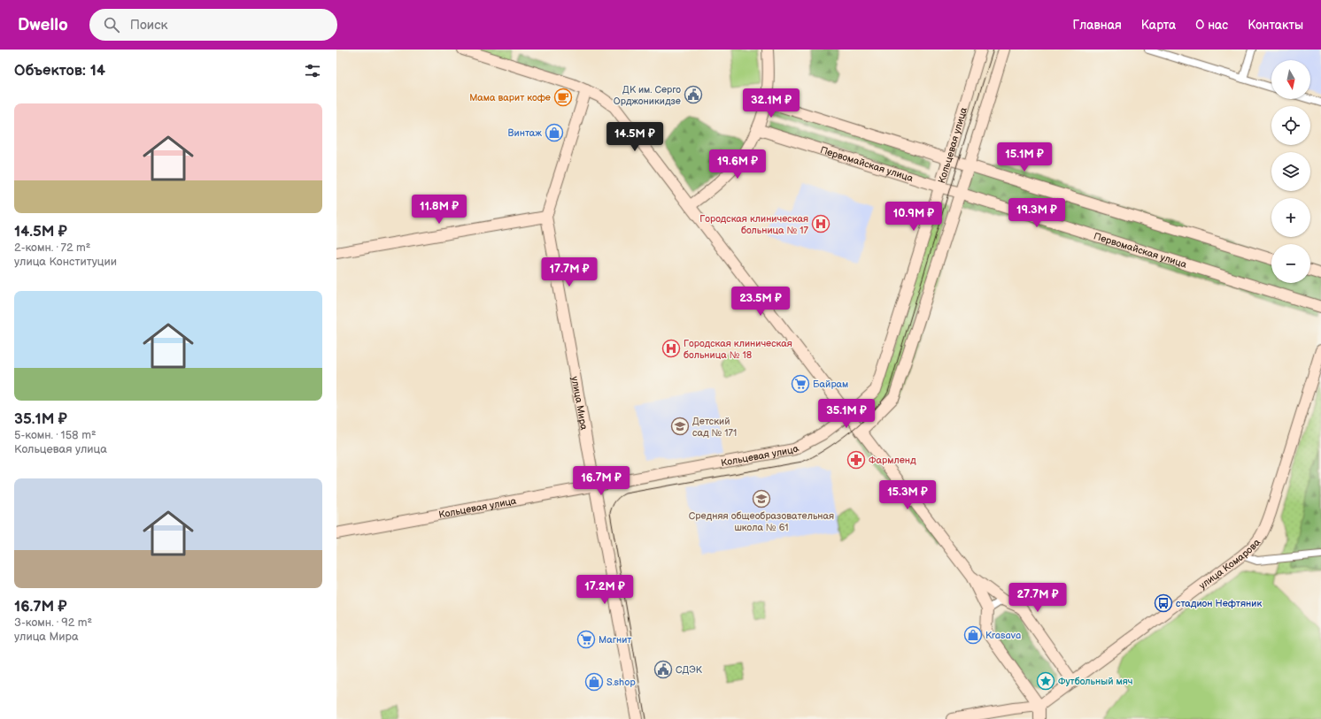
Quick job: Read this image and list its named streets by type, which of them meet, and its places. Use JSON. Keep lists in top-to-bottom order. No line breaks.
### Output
{"streets":{"street":["Кольцевая улица","Первомайская улица","улица Мира","улица Комарова"]},"crossings":[["Кольцевая улица","Первомайская улица"],["Кольцевая улица","улица Мира"]],"places":{"public building":["ДК им. Серго Орджоникидзе","СДЭК"],"cafe":["Мама варит кофе"],"shop":["Винтаж","Krasava","S.shop"],"hospital":["Городская клиническая больница № 17","Городская клиническая больница № 18"],"supermarket":["Байрам","Магнит"],"school or university":["Детский сад № 171","Средняя общеобразовательная школа № 61"],"pharmacy":["Фармленд"],"bus stop":["стадион Нефтяник"],"place":["Футбольный мяч"]},"north":"bottom","page":{"header":"Dwello","search":"Поиск","nav":["Главная","Карта","О нас","Контакты"],"heading":"Объектов: 14","map_buttons":["+","−"],"price":["32.1M ₽","14.5M ₽","15.1M ₽","19.6M ₽","11.8M ₽","19.3M ₽","10.9M ₽","17.7M ₽","23.5M ₽","35.1M ₽","16.7M ₽","15.3M ₽","17.2M ₽","27.7M ₽"],"list":[{"name":"14.5M ₽","note":"2-комн. · 72 m² · улица Конституции"},{"name":"35.1M ₽","note":"5-комн. · 158 m² · Кольцевая улица"},{"name":"16.7M ₽","note":"3-комн. · 92 m² · улица Мира"}]}}
